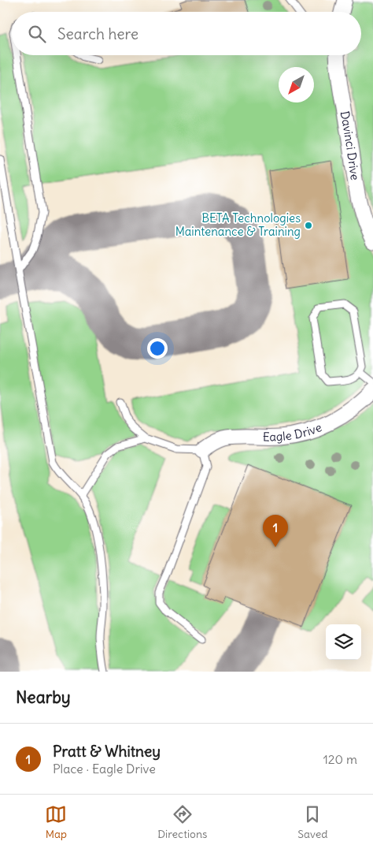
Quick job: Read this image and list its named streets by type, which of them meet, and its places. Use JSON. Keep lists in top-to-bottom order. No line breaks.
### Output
{"streets":{"street":["Davinci Drive","Eagle Drive"]},"places":["BETA Technologies Maintenance & Training"],"north":"bottom left","page":{"search":"Search here","pins":"1","heading":"Nearby","list":[{"mark":"1","name":"Pratt & Whitney","note":"Place · Eagle Drive","value":"120 m"}],"nav":["Map","Directions","Saved"]}}
